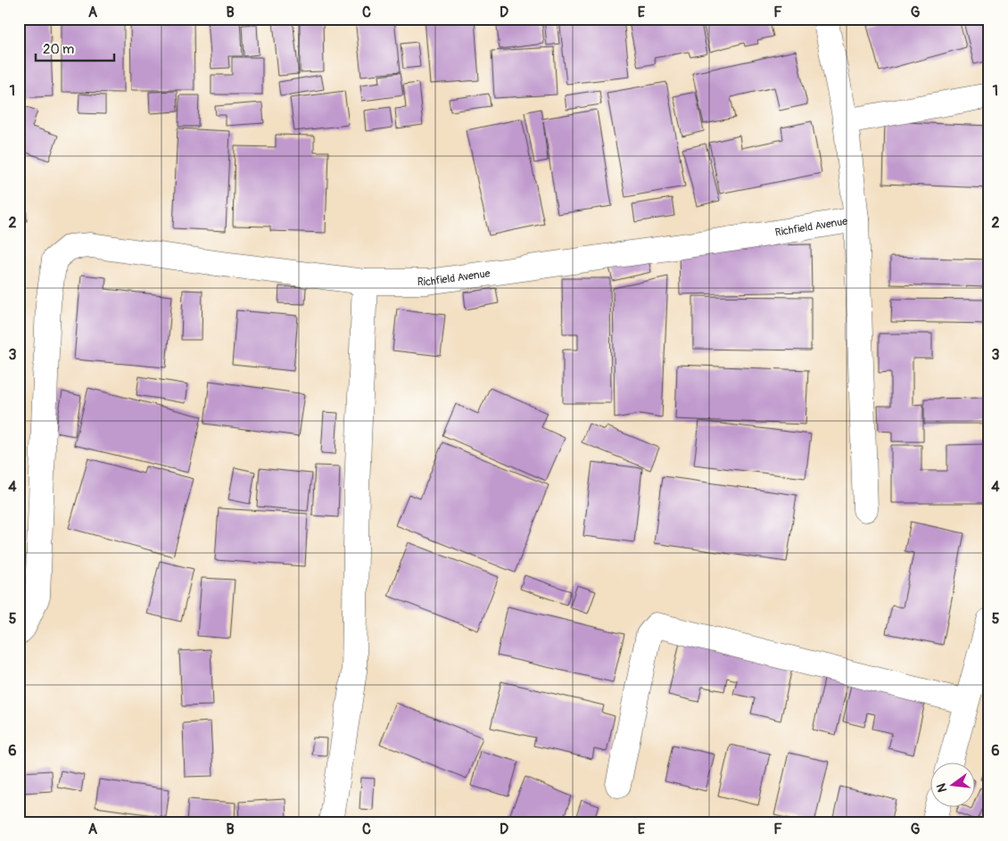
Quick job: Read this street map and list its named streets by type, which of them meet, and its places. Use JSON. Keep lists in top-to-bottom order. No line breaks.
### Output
{"streets":{"street":["Richfield Avenue"]},"scale_bar":"20 m","north":"left","grid":{"columns":["A","B","C","D","E","F","G"],"rows":["1","2","3","4","5","6"]}}
